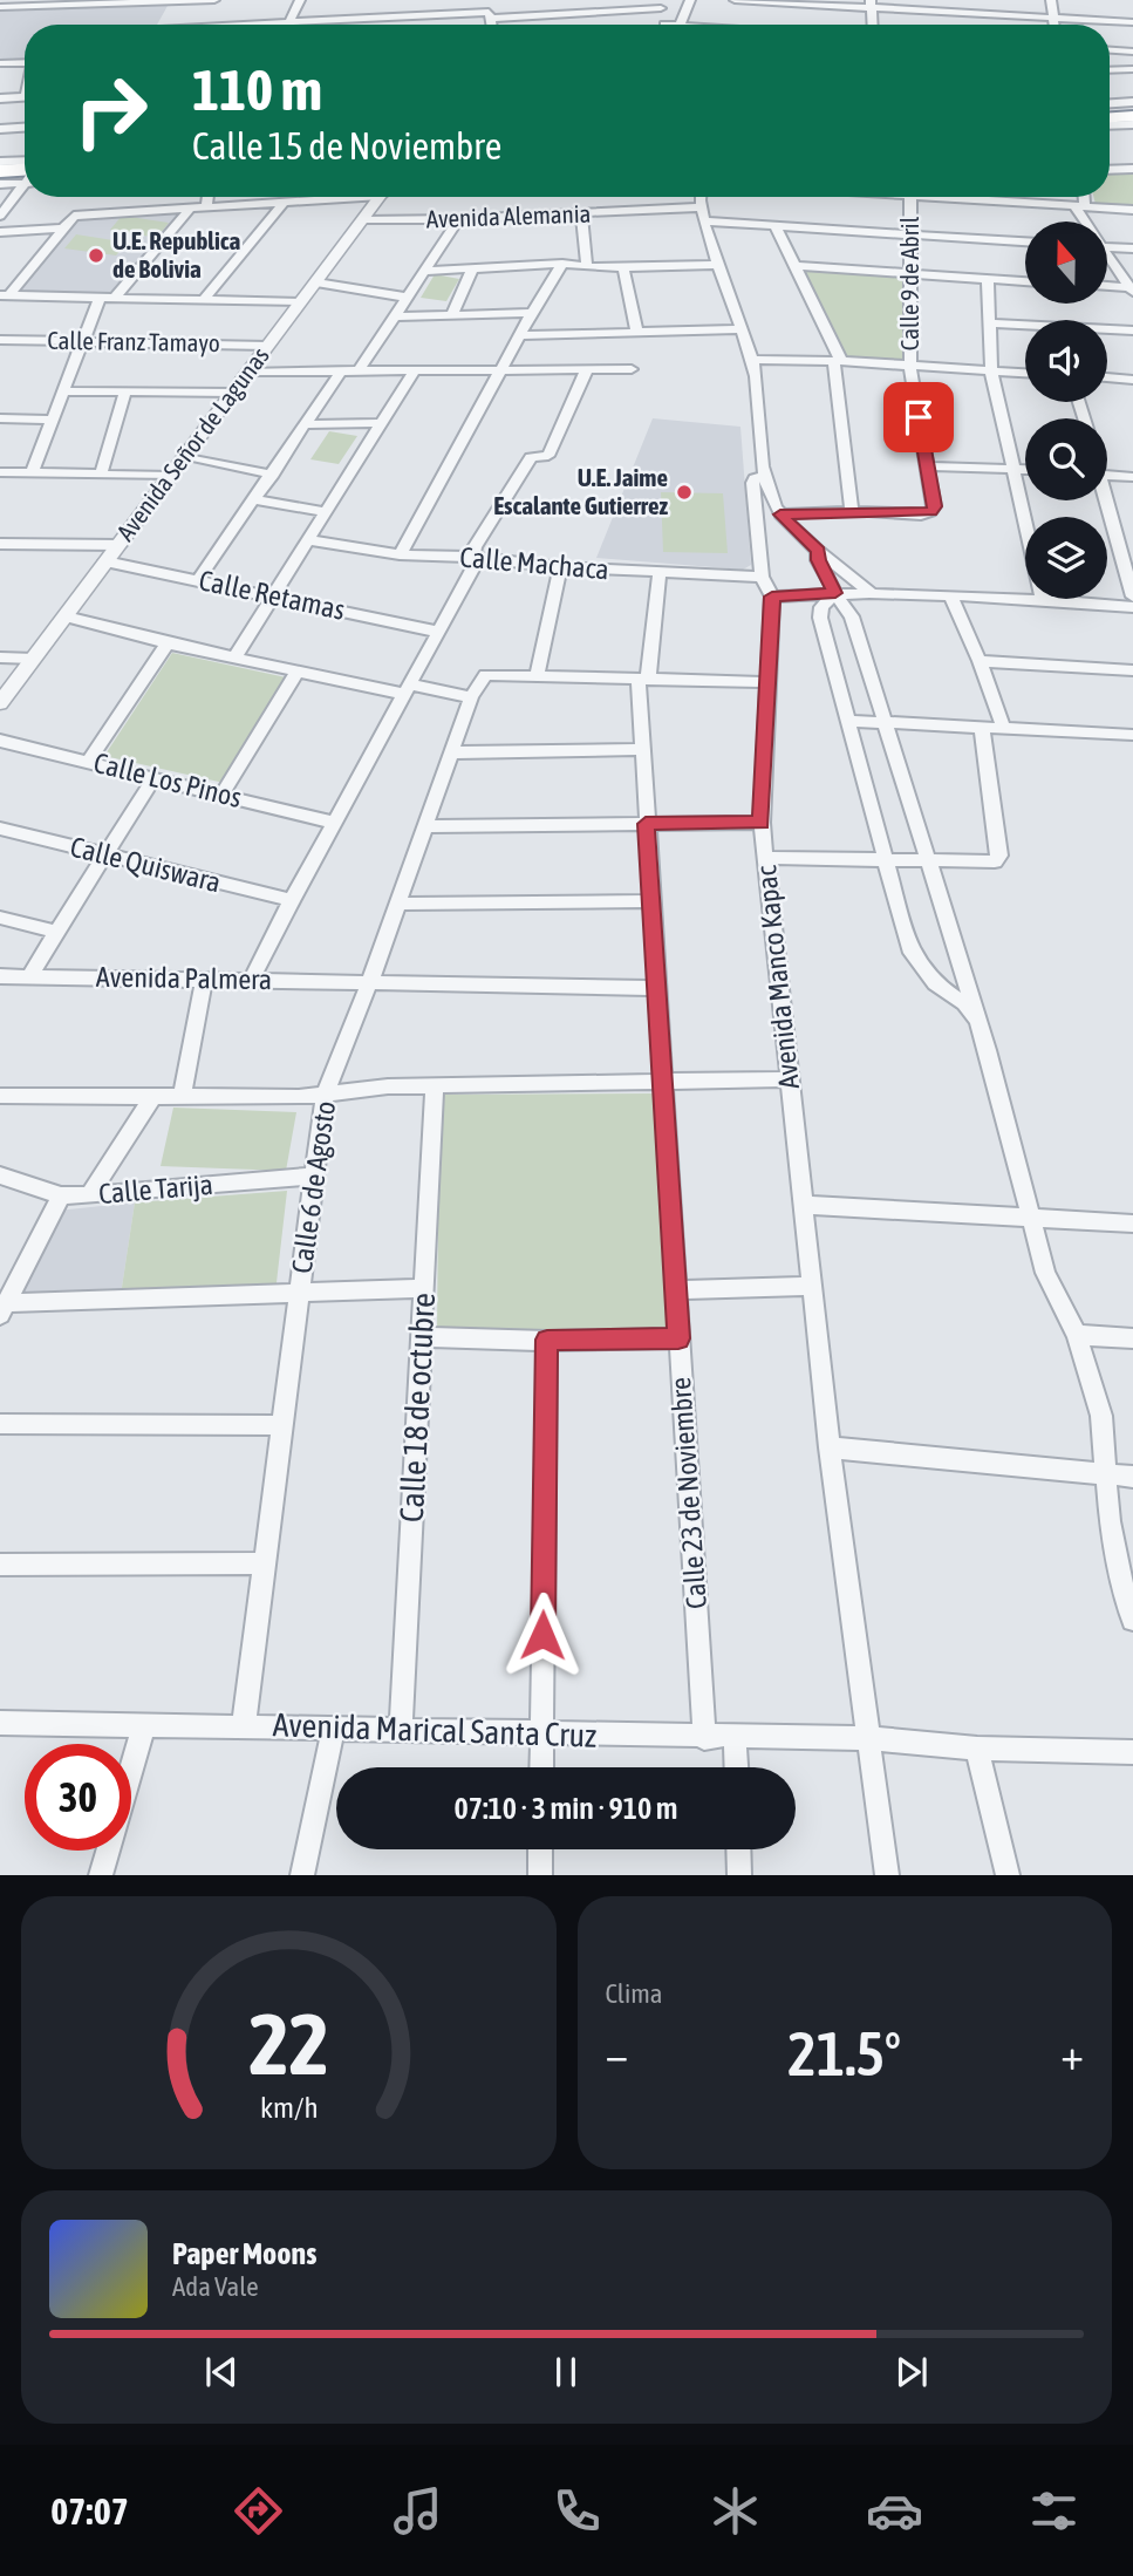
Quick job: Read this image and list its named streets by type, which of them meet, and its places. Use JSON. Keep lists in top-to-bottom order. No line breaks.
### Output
{"streets":{"street":["Avenida Alemania","Calle 9 de Abril","Calle Franz Tamayo","Avenida Señor de Lagunas","Calle Machaca","Calle Retamas","Calle Los Pinos","Calle Quiswara","Avenida Manco Kapac","Avenida Palmera","Calle 6 de Agosto","Calle Tarija","Calle 18 de octubre","Calle 23 de Noviembre","Avenida Marical Santa Cruz"]},"crossings":[["Avenida Alemania","Avenida Señor de Lagunas"],["Calle Franz Tamayo","Avenida Señor de Lagunas"],["Avenida Señor de Lagunas","Calle Retamas"],["Calle Machaca","Calle 23 de Noviembre"],["Avenida Manco Kapac","Avenida Marical Santa Cruz"],["Avenida Palmera","Calle 6 de Agosto"],["Avenida Palmera","Calle 23 de Noviembre"],["Calle 6 de Agosto","Calle Tarija"],["Calle 6 de Agosto","Avenida Marical Santa Cruz"],["Calle 18 de octubre","Avenida Marical Santa Cruz"],["Calle 23 de Noviembre","Avenida Marical Santa Cruz"]],"places":["U.E. Republica de Bolivia","U.E. Jaime Escalante Gutierrez"],"north":"top","page":{"turn":["110 m","Calle 15 de Noviembre"],"limit":"30","trip":"07:10 · 3 min · 910 m","tile":"Clima","heat":["−","21.5°","+"],"song":["Paper Moons","Ada Vale"],"tabs":"07:07","gauge":["22","km/h"]}}
